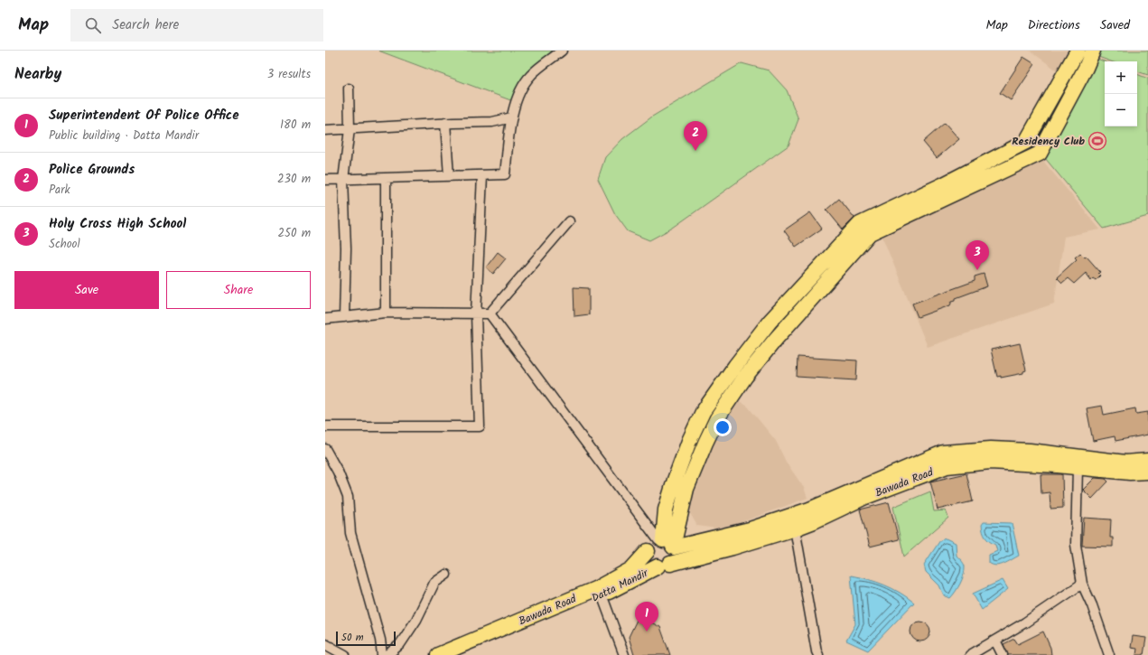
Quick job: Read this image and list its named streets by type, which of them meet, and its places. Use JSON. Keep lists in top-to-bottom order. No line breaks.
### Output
{"streets":{"main road":["Bawada Road","Datta Mandir"]},"crossings":[["Bawada Road","Datta Mandir"]],"places":{"sports":["Residency Club"]},"scale_bar":"50 m","page":{"header":"Map","search":"Search here","nav":["Map","Directions","Saved"],"heading":["Nearby","3 results"],"map_buttons":["+","−"],"list":[{"mark":"1","name":"Superintendent Of Police Office","note":"Public building · Datta Mandir","value":"180 m"},{"mark":"2","name":"Police Grounds","note":"Park","value":"230 m"},{"mark":"3","name":"Holy Cross High School","note":"School","value":"250 m"}],"pins":["2","3","1"],"buttons":["Save","Share"],"scale":"50 m"}}
